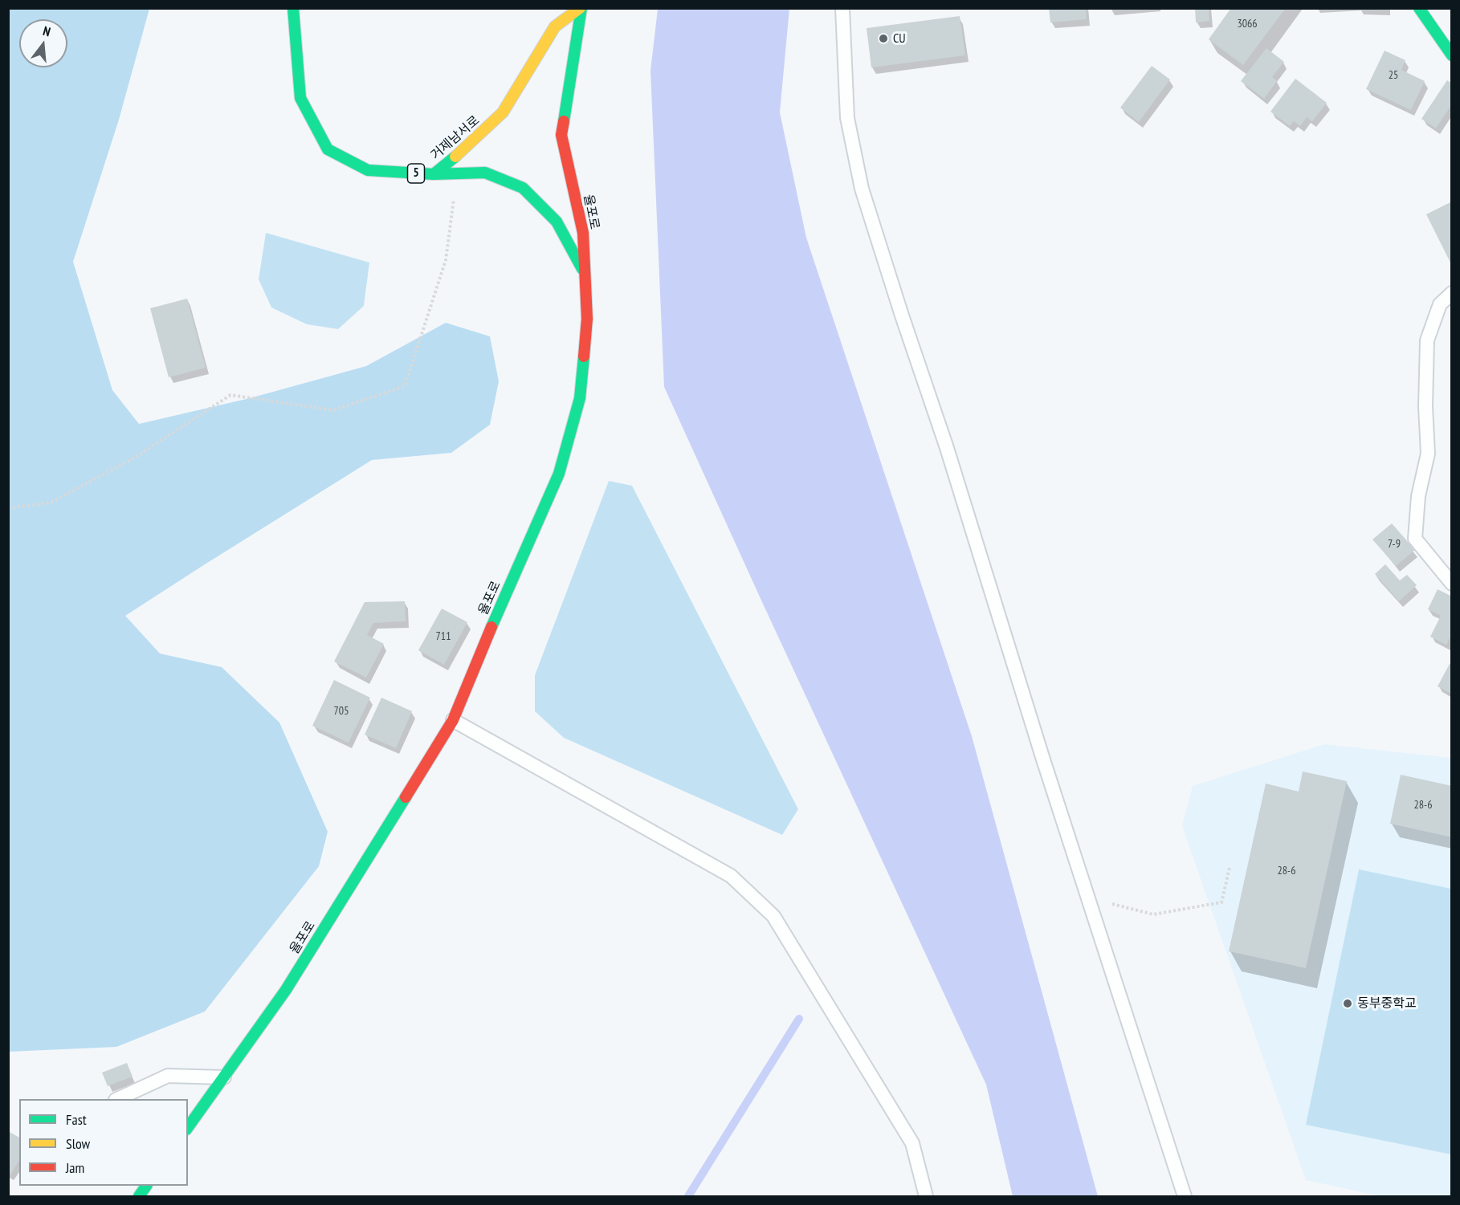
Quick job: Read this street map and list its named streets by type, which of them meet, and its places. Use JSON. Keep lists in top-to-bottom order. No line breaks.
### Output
{"streets":{"street":["거제남서로","5","율포로"]},"crossings":[["거제남서로","율포로"]],"places":["CU","동부중학교"],"house_numbers":["3066","25","7-9","711","705","28-6","28-6"],"legend":["Fast","Slow","Jam"],"north":"top"}
